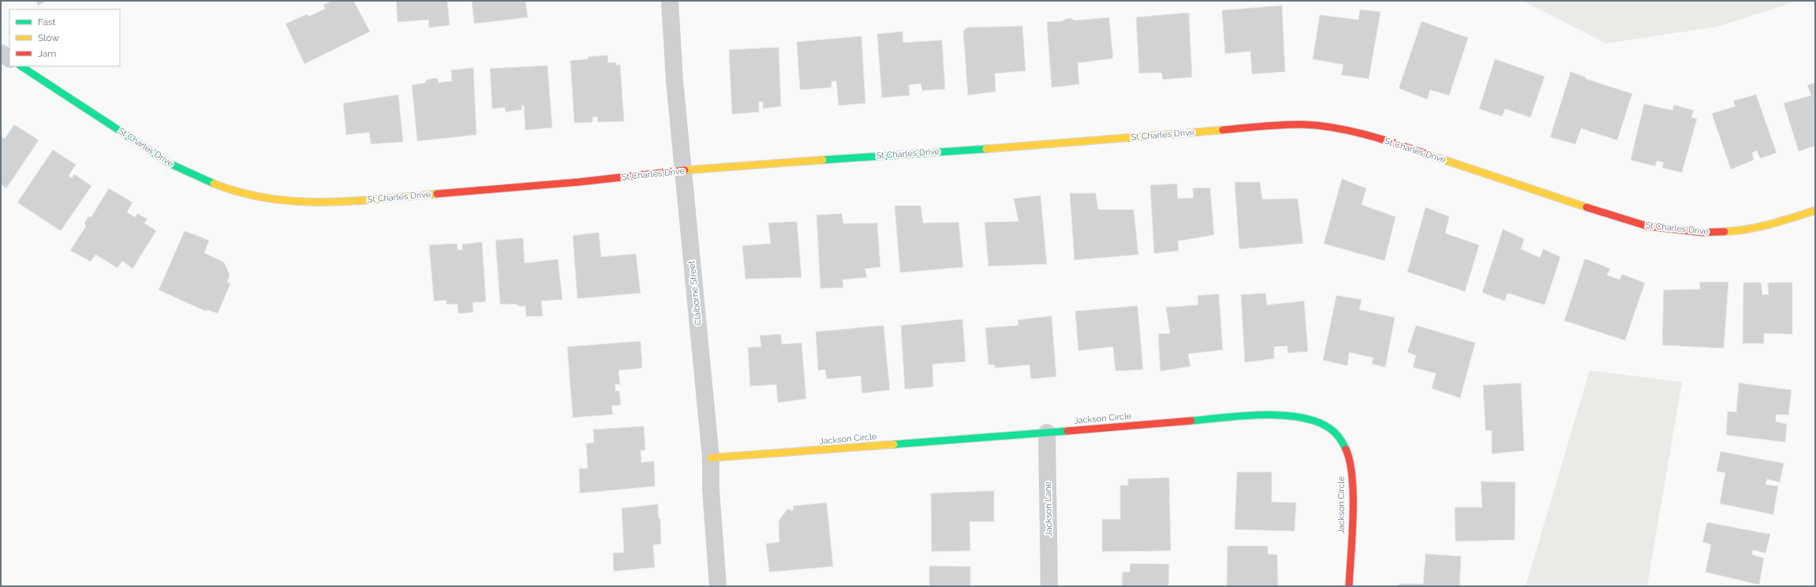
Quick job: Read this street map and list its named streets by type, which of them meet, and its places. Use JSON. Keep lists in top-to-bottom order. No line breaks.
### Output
{"streets":{"street":["St Charles Drive","Claiborne Street","Jackson Circle","Jackson Lane"]},"crossings":[["St Charles Drive","Claiborne Street"],["Claiborne Street","Jackson Circle"],["Jackson Circle","Jackson Lane"]],"legend":["Fast","Slow","Jam"]}
